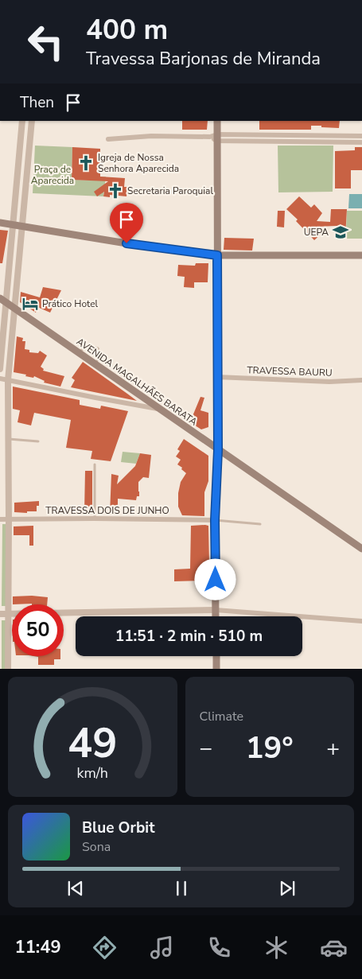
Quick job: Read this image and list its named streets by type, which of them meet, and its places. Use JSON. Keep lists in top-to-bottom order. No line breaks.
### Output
{"streets":{"main road":["AVENIDA MAGALHÃES BARATA"],"street":["TRAVESSA BAURU","TRAVESSA DOIS DE JUNHO"]},"parks":["Praça de Aparecida"],"places":{"church":["Igreja de Nossa Senhora Aparecida","Secretaria Paroquial"],"school or university":["UEPA"],"hotel":["Prático Hotel"]},"page":{"turn":["400 m","Travessa Barjonas de Miranda"],"then":"Then","limit":"50","trip":"11:51 · 2 min · 510 m","tile":"Climate","heat":["−","19°","+"],"song":["Blue Orbit","Sona"],"tabs":"11:49","gauge":["49","km/h"]}}
